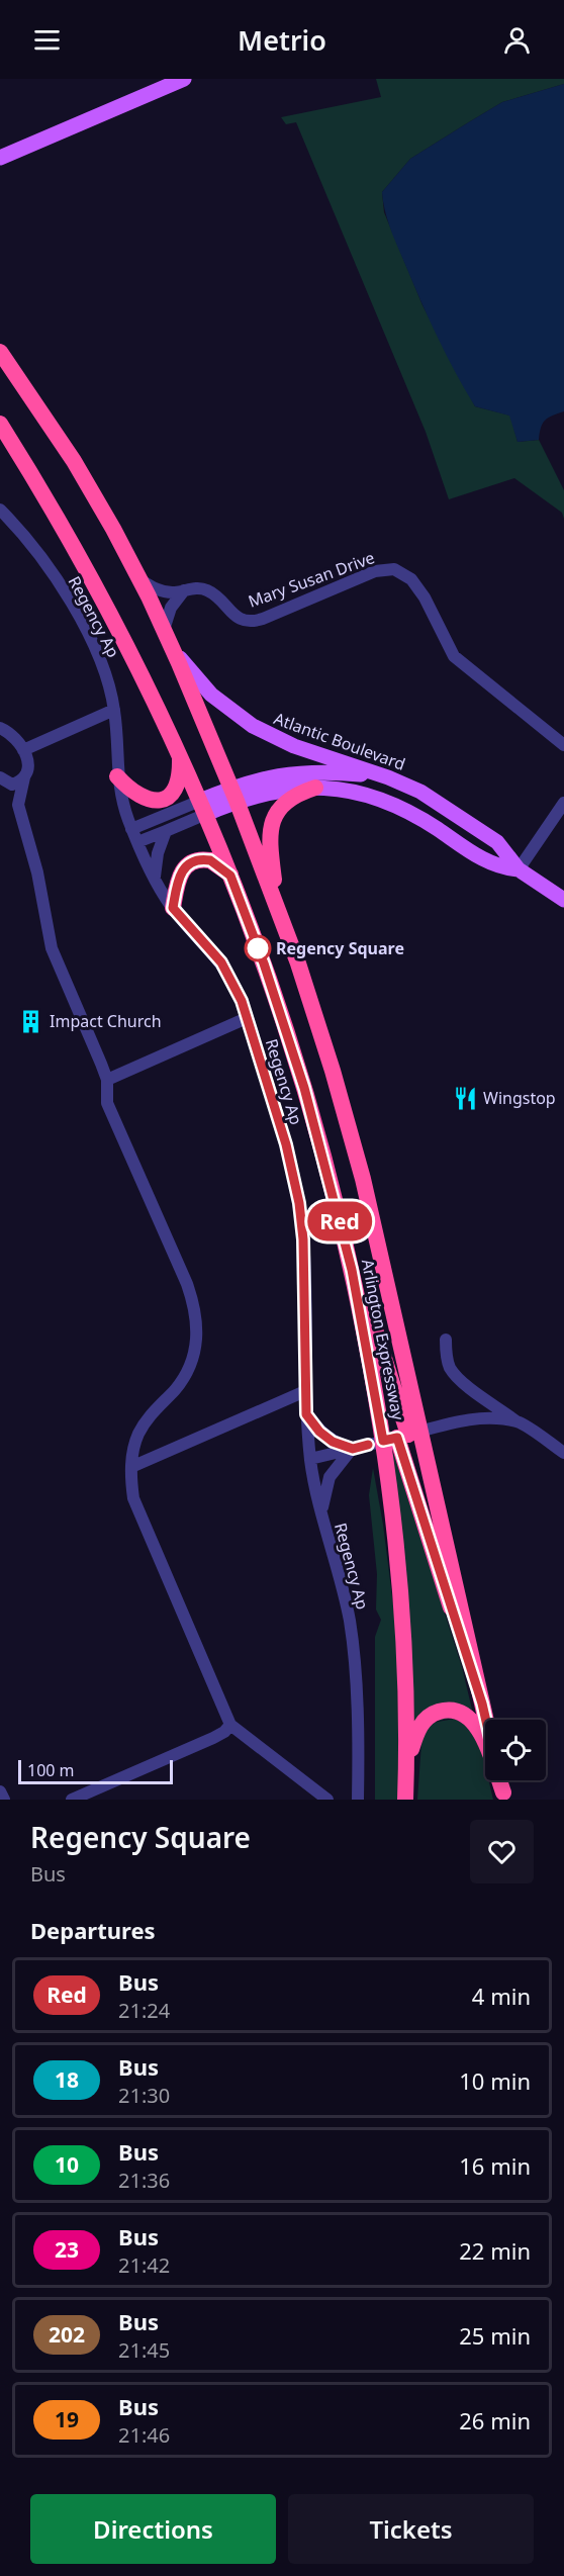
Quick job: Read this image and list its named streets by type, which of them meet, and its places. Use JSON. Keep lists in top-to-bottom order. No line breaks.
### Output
{"streets":{"highway":["Atlantic Boulevard","Arlington Expressway"],"street":["Mary Susan Drive","Regency Ap"]},"crossings":[["Mary Susan Drive","Atlantic Boulevard"],["Atlantic Boulevard","Arlington Expressway"]],"places":{"other":["Regency Square"],"building":["Impact Church"],"restaurant":["Wingstop"]},"lines":["bus line Red"],"scale_bar":"100 m","page":{"header":"Metrio","on_map":"Red","scale":"100 m","heading":[["Regency Square","Bus"],"Departures"],"list":[{"mark":"Red","name":"Bus","note":"21:24","value":"4 min"},{"mark":"18","name":"Bus","note":"21:30","value":"10 min"},{"mark":"10","name":"Bus","note":"21:36","value":"16 min"},{"mark":"23","name":"Bus","note":"21:42","value":"22 min"},{"mark":"202","name":"Bus","note":"21:45","value":"25 min"},{"mark":"19","name":"Bus","note":"21:46","value":"26 min"}],"buttons":["Directions","Tickets"]}}
